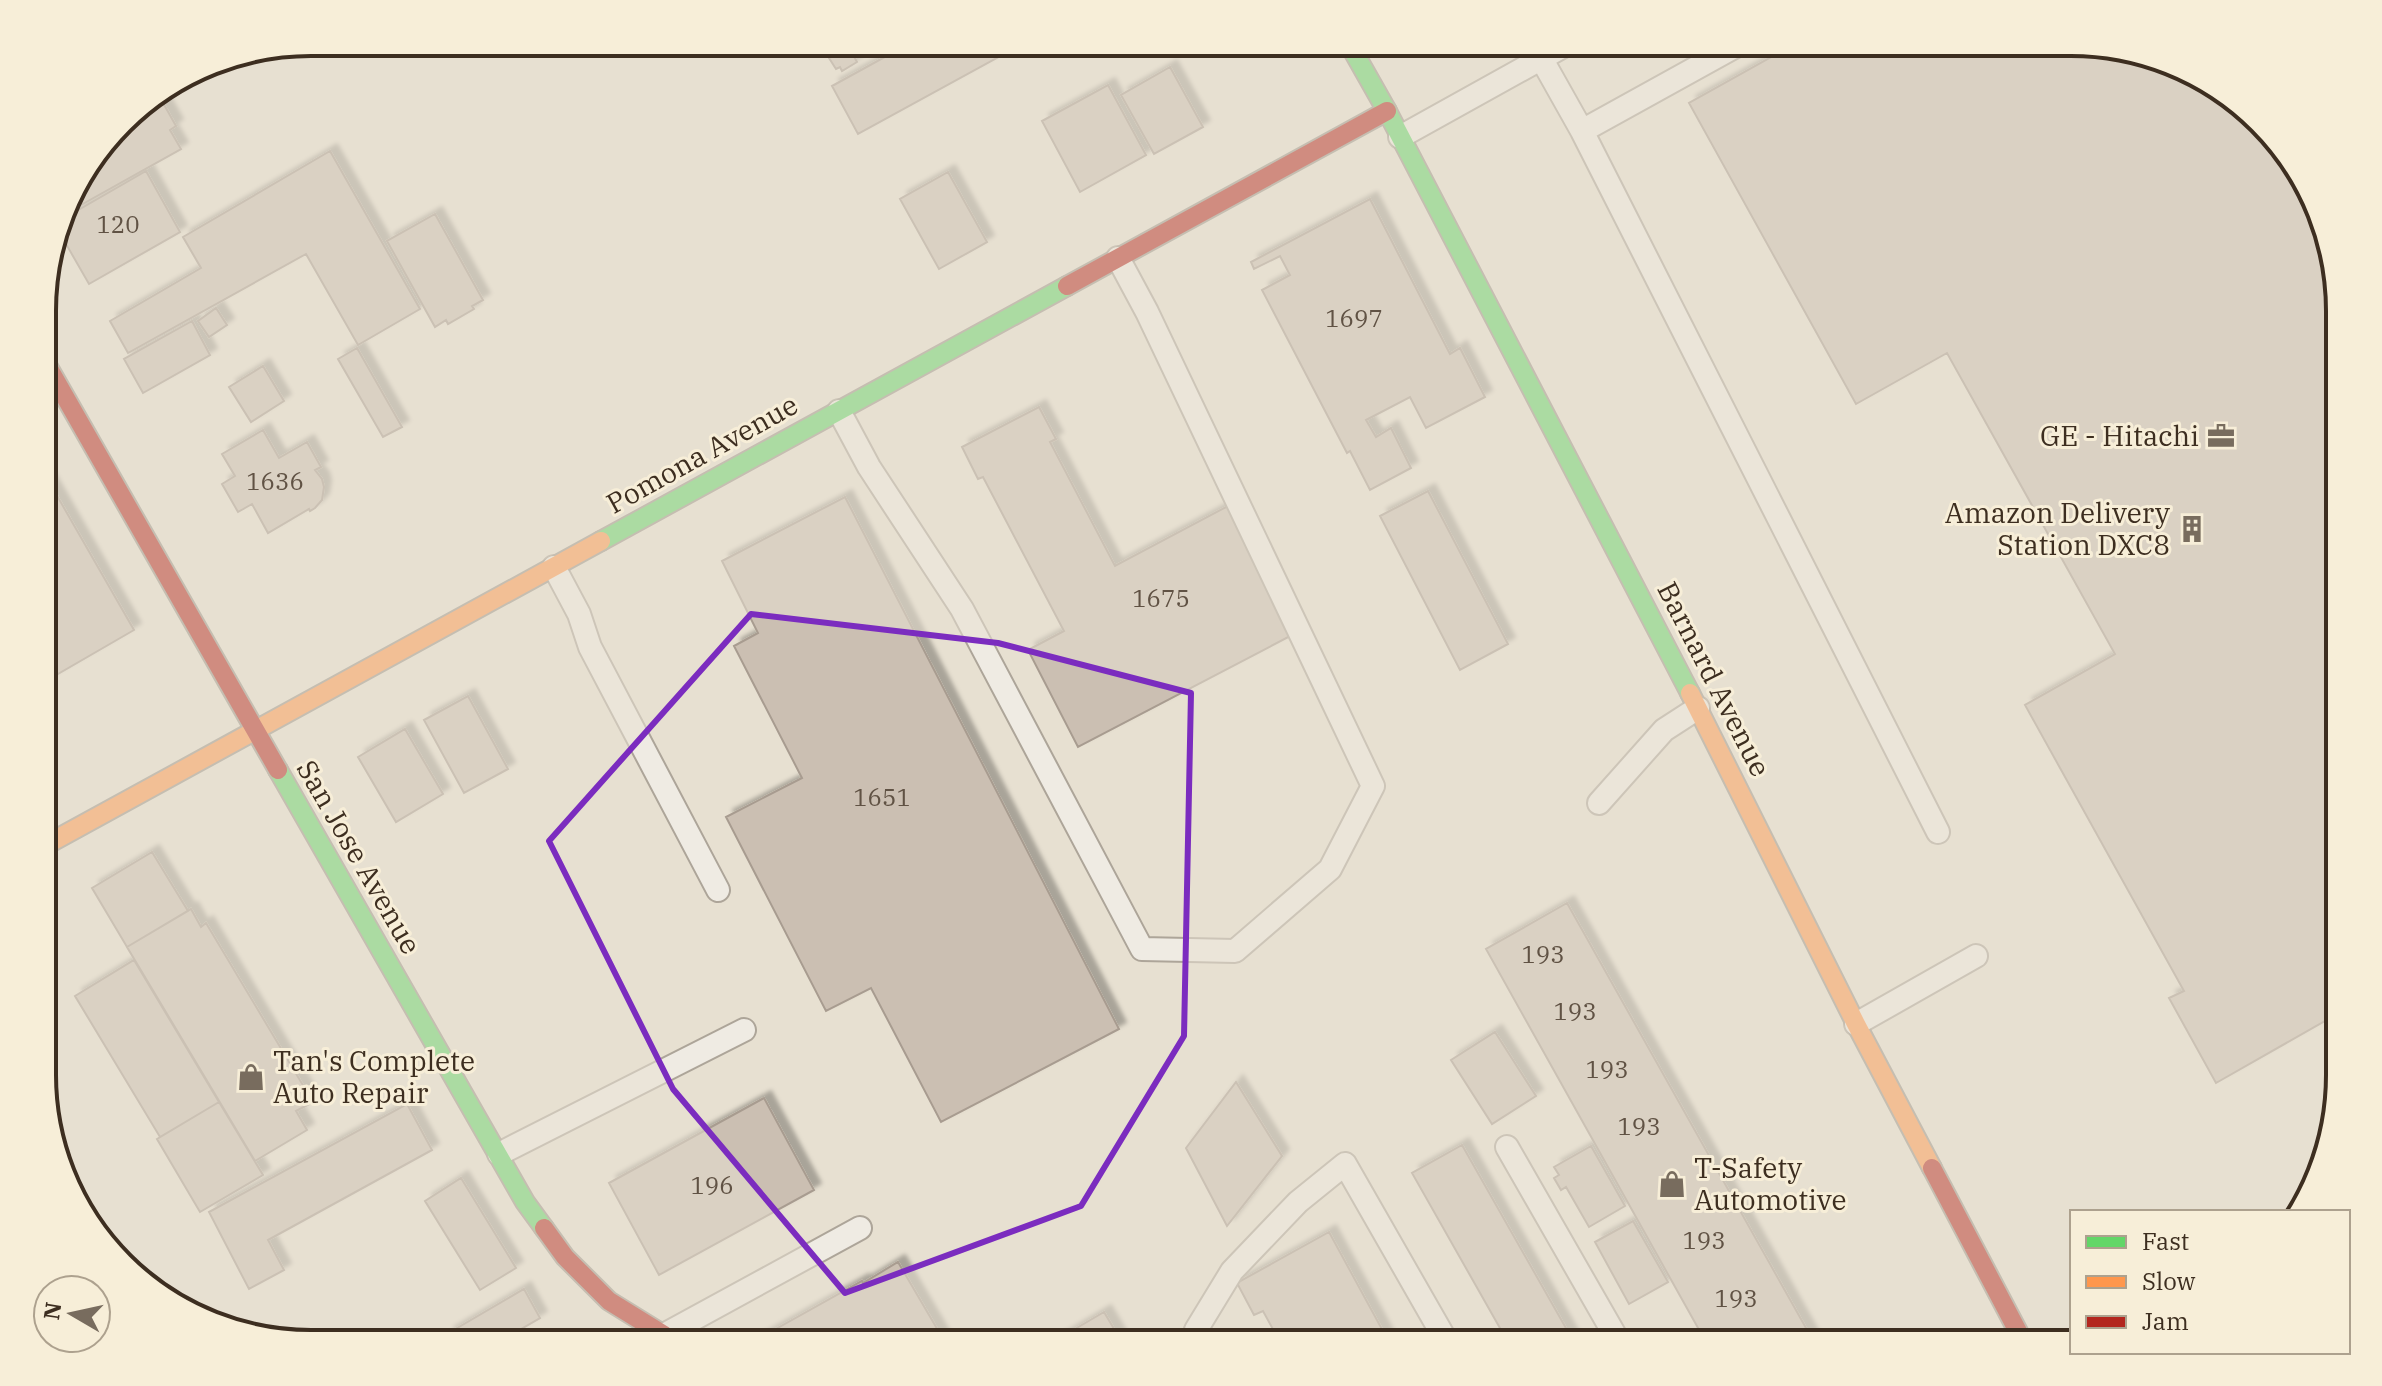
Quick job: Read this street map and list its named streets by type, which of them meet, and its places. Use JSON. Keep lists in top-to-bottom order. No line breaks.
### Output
{"streets":{"street":["Pomona Avenue","Barnard Avenue","San Jose Avenue"]},"crossings":[["Pomona Avenue","Barnard Avenue"],["Pomona Avenue","San Jose Avenue"]],"places":{"office":["GE - Hitachi"],"building":["Amazon Delivery Station DXC8"],"shop":["Tan's Complete Auto Repair","T-Safety Automotive"]},"house_numbers":["120","1697","1636","1675","1651","193","193","193","193","196","193","193"],"legend":["Fast","Slow","Jam"],"north":"left"}
